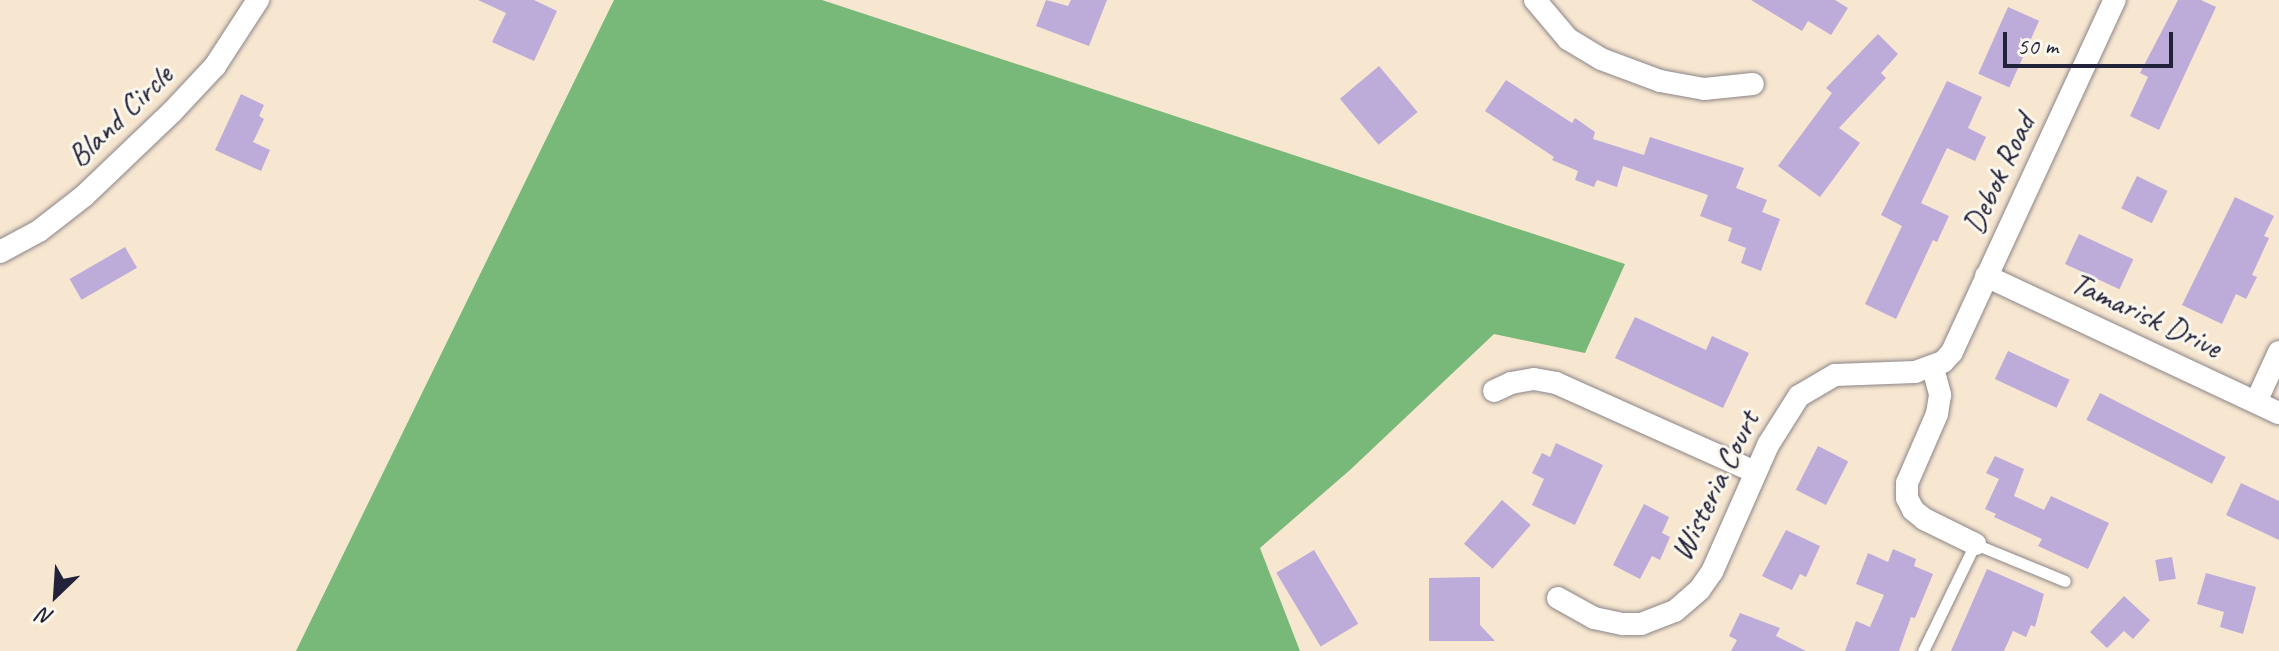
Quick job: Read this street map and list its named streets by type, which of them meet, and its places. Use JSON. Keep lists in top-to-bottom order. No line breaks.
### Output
{"streets":{"street":["Bland Circle","Debok Road","Tamarisk Drive","Wisteria Court"]},"crossings":[["Debok Road","Tamarisk Drive"],["Debok Road","Wisteria Court"]],"scale_bar":"50 m","north":"bottom left"}
